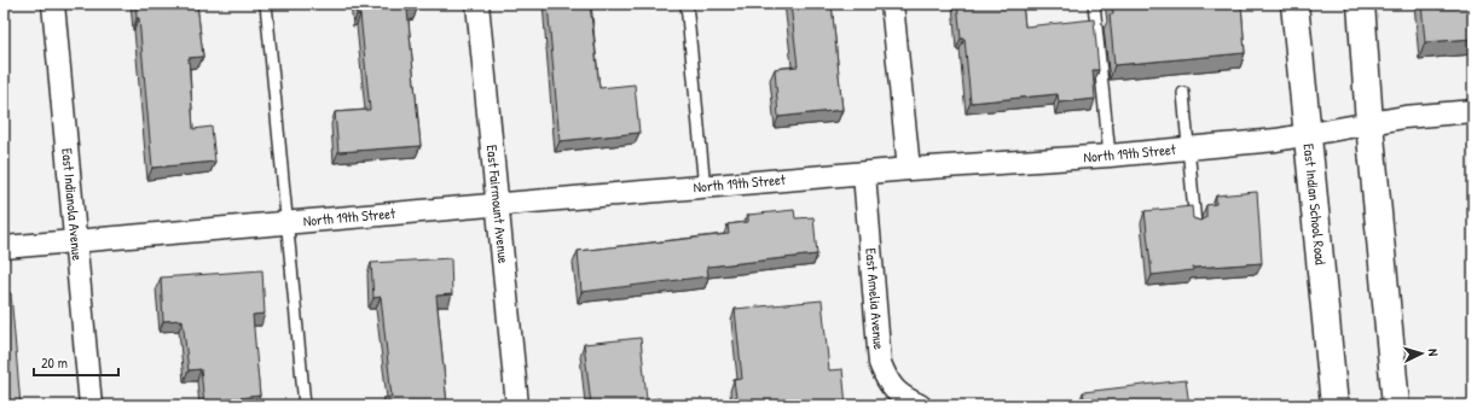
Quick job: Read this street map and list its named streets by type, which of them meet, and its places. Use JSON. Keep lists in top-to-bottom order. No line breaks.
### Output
{"streets":{"main road":["East Indian School Road"],"street":["North 19th Street","East Indianola Avenue","East Fairmount Avenue","East Amelia Avenue"]},"crossings":[["North 19th Street","East Indian School Road"],["North 19th Street","East Indianola Avenue"],["North 19th Street","East Fairmount Avenue"],["North 19th Street","East Amelia Avenue"]],"scale_bar":"20 m","north":"right"}
